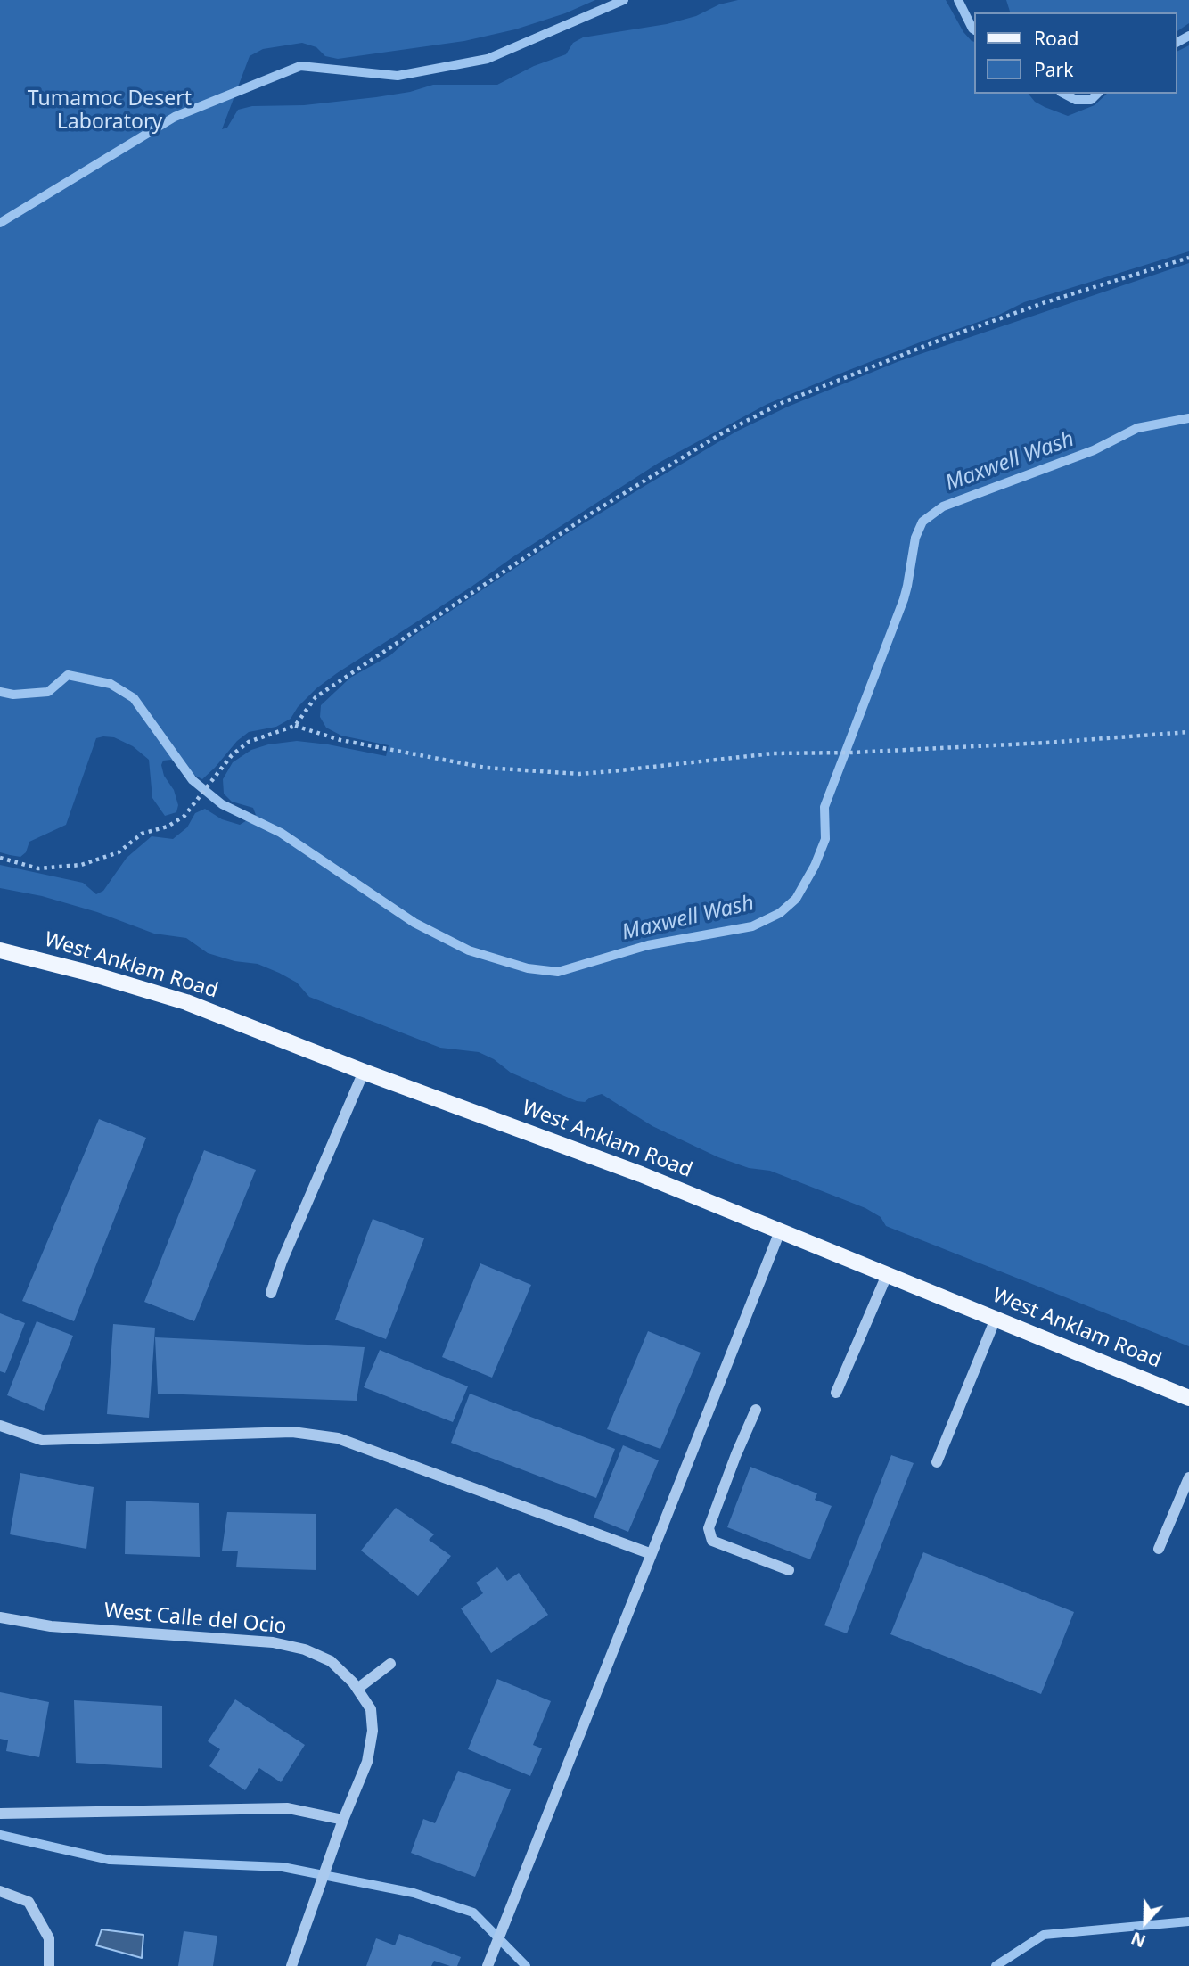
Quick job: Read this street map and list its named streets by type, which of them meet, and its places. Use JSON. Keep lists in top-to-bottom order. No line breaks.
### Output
{"streets":{"main road":["West Anklam Road"],"street":["West Calle del Ocio"]},"water":["Maxwell Wash"],"parks":["Tumamoc Desert Laboratory"],"legend":["Road","Park"],"north":"bottom"}
